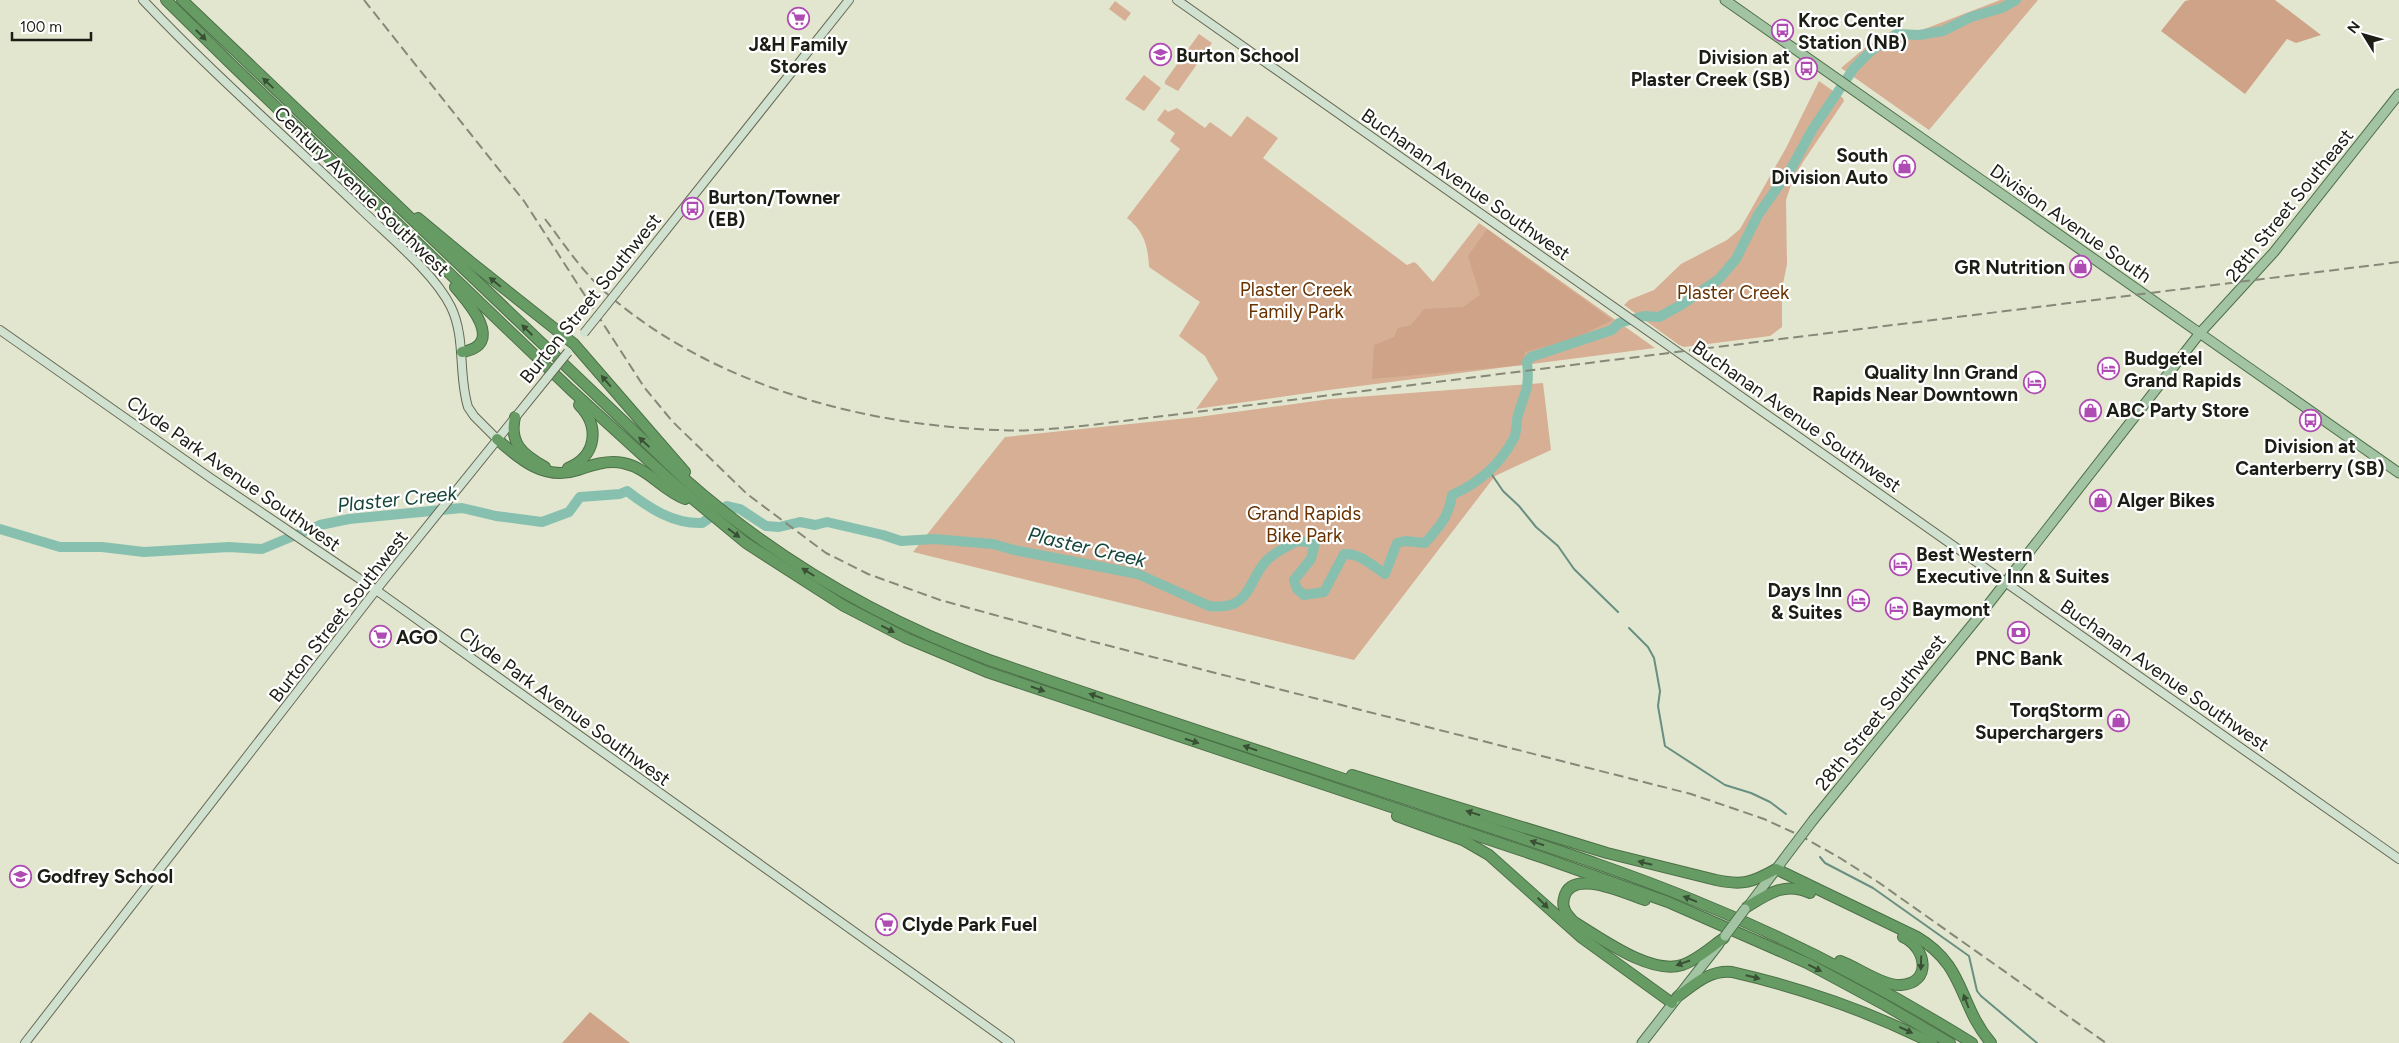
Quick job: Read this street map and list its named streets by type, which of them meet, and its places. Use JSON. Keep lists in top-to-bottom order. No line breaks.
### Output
{"streets":{"main road":["Buchanan Avenue Southwest","Century Avenue Southwest","28th Street Southeast","Division Avenue South","Burton Street Southwest","Clyde Park Avenue Southwest","28th Street Southwest"]},"crossings":[["Buchanan Avenue Southwest","28th Street Southwest"],["Century Avenue Southwest","Burton Street Southwest"],["28th Street Southeast","Division Avenue South"],["28th Street Southeast","28th Street Southwest"],["Division Avenue South","28th Street Southwest"],["Burton Street Southwest","Clyde Park Avenue Southwest"]],"water":["Plaster Creek"],"parks":["Plaster Creek Family Park","Plaster Creek","Grand Rapids Bike Park"],"places":{"supermarket":["J&H Family Stores","AGO","Clyde Park Fuel"],"bus stop":["Kroc Center Station (NB)","Division at Plaster Creek (SB)","Burton/Towner (EB)","Division at Canterberry (SB)"],"school or university":["Burton School","Godfrey School"],"shop":["South Division Auto","GR Nutrition","ABC Party Store","Alger Bikes","TorqStorm Superchargers"],"hotel":["Budgetel Grand Rapids","Quality Inn Grand Rapids Near Downtown","Best Western Executive Inn & Suites","Days Inn & Suites","Baymont"],"bank":["PNC Bank"]},"scale_bar":"100 m","north":"top left"}
